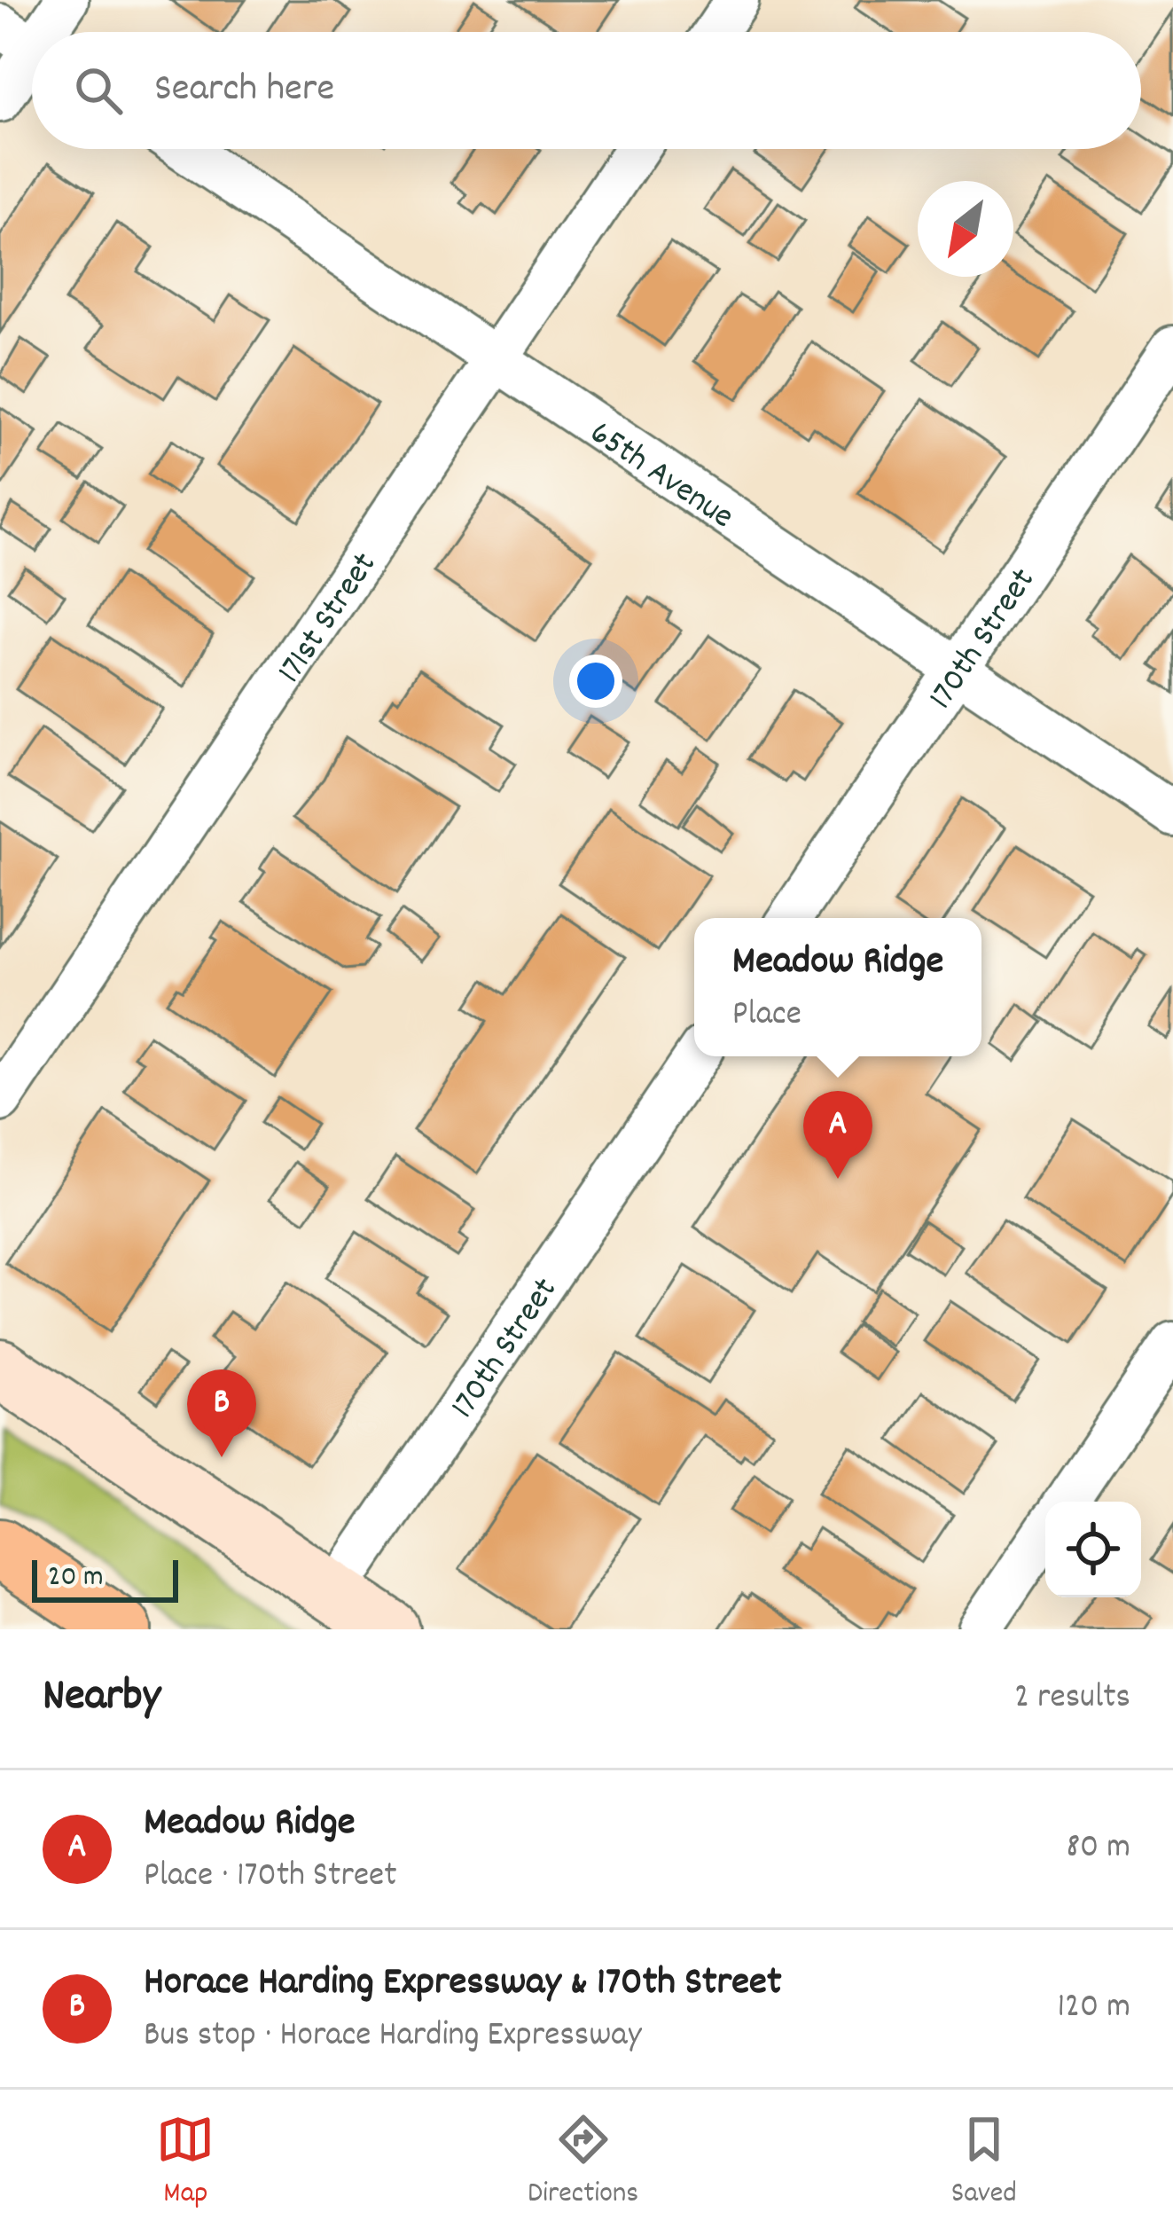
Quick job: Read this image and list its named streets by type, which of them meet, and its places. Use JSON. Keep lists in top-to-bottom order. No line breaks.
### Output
{"streets":{"street":["65th Avenue","171st Street","170th Street"]},"crossings":[["65th Avenue","171st Street"],["65th Avenue","170th Street"]],"scale_bar":"20 m","north":"bottom left","page":{"search":"Search here","popup":["Meadow Ridge","Place"],"pins":["A","B"],"scale":"20 m","heading":["Nearby","2 results"],"list":[{"mark":"A","name":"Meadow Ridge","note":"Place · 170th Street","value":"80 m"},{"mark":"B","name":"Horace Harding Expressway & 170th Street","note":"Bus stop · Horace Harding Expressway","value":"120 m"}],"nav":["Map","Directions","Saved"]}}
